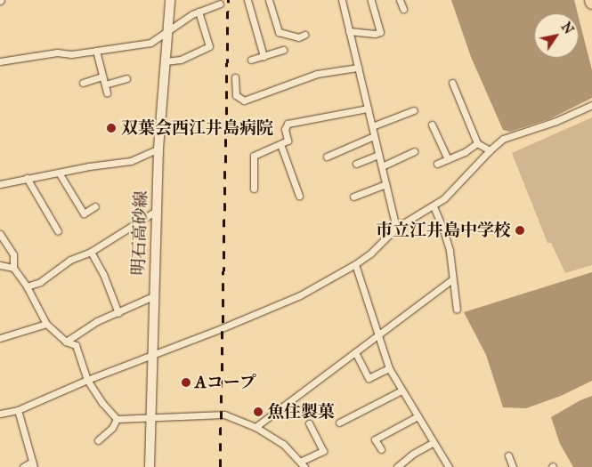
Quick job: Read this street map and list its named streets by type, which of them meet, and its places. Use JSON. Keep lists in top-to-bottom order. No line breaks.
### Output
{"streets":{"main road":["明石高砂線"]},"places":["双葉会西江井島病院","市立江井島中学校","Aコープ","魚住製菓"],"north":"top right"}
